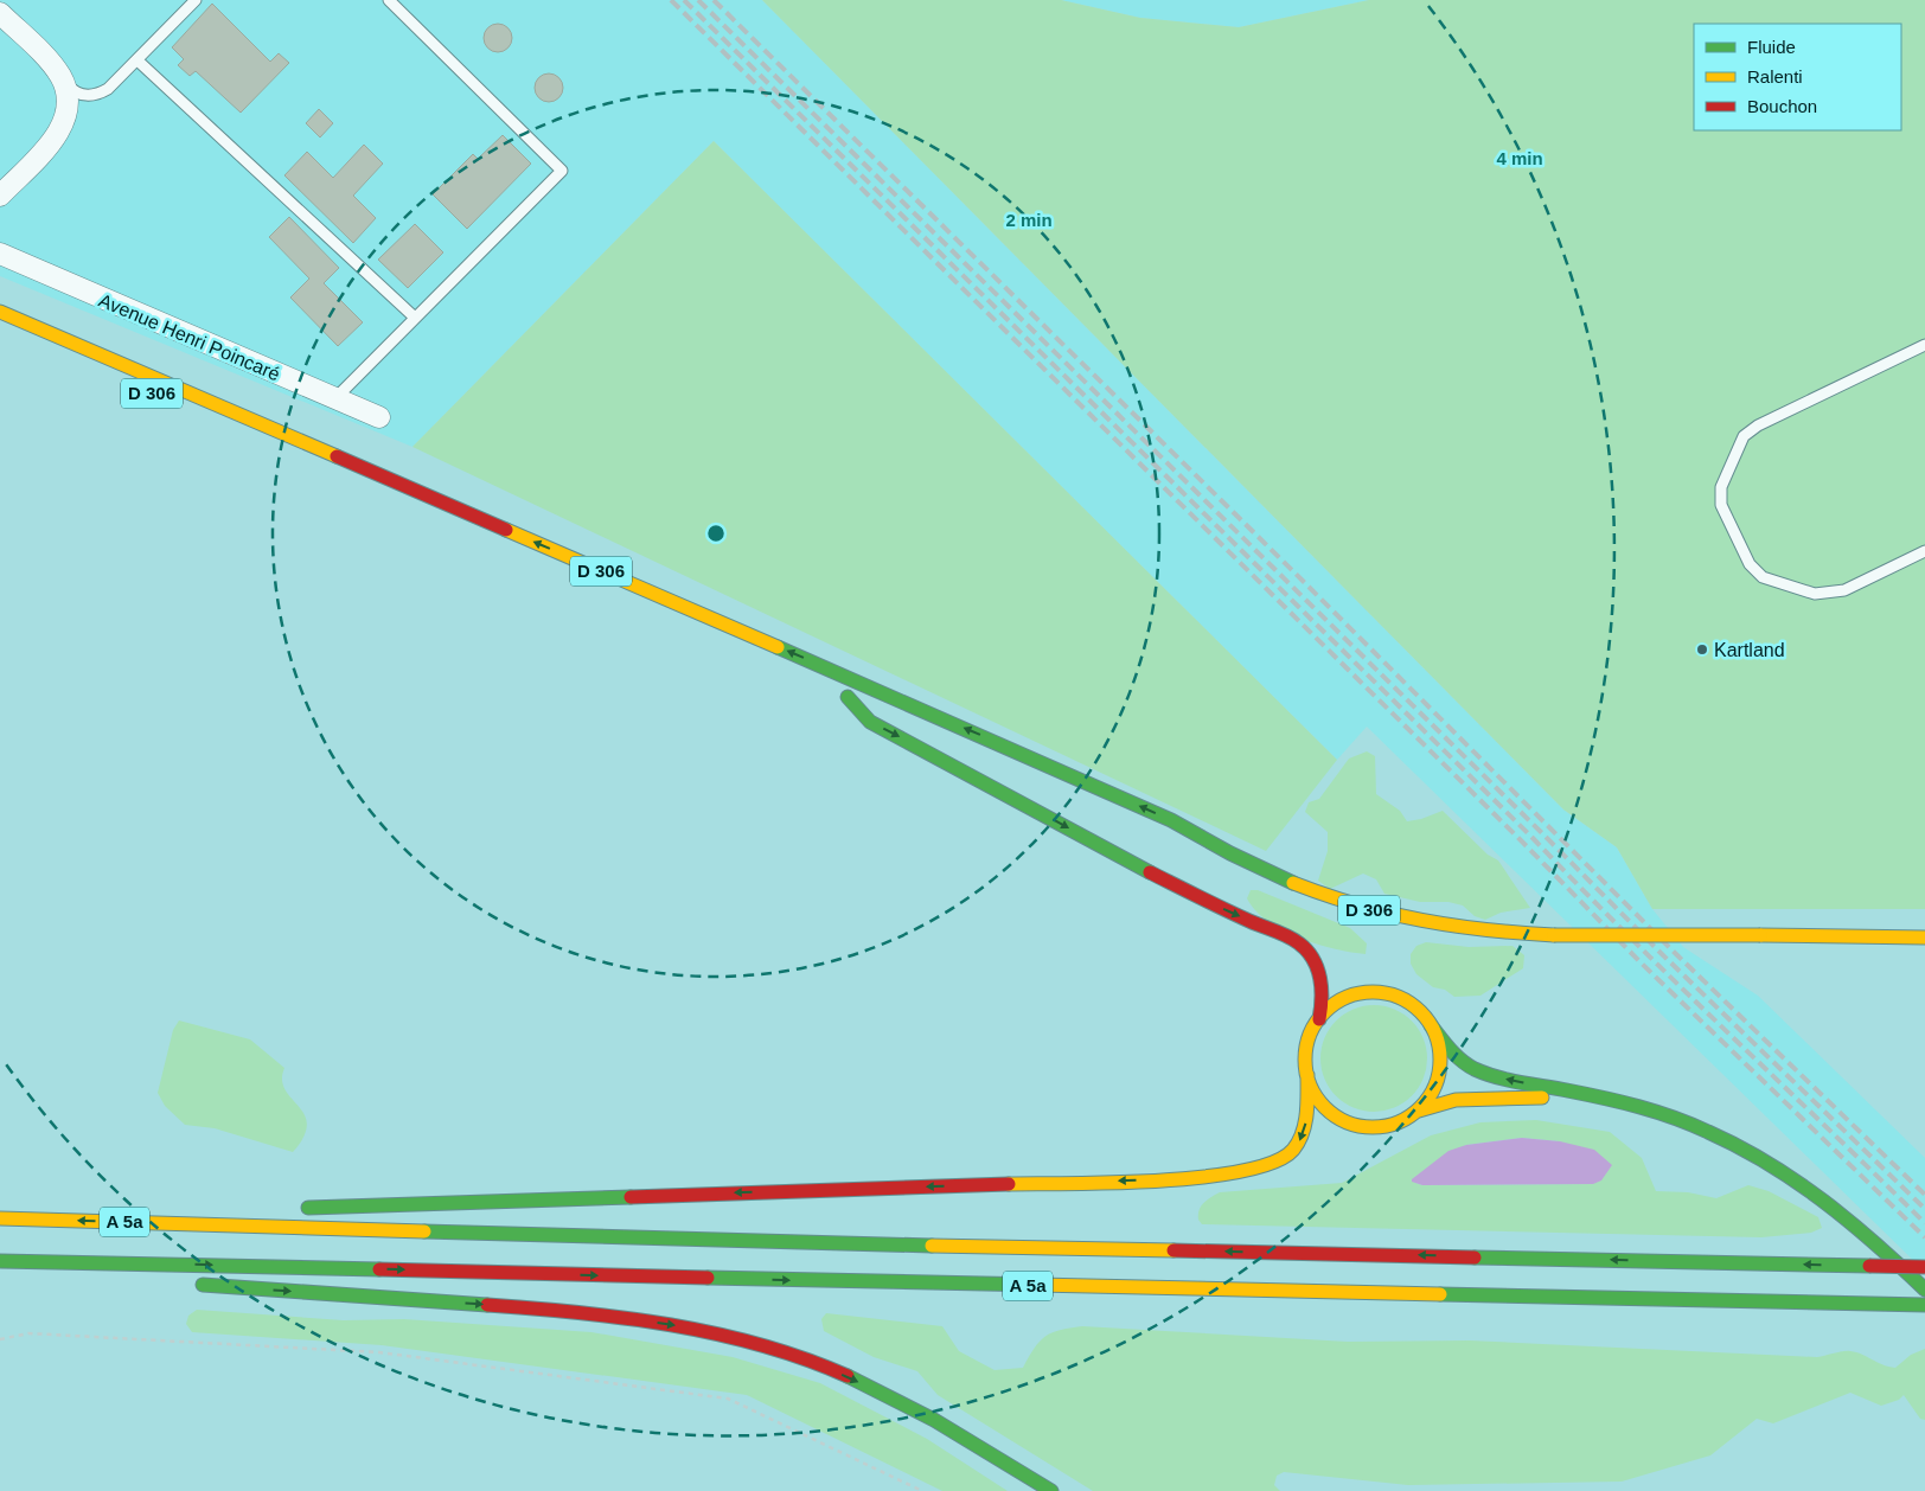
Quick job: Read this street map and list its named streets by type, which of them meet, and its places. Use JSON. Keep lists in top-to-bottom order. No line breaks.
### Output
{"streets":{"main road":["D 306","A 5a"],"street":["Avenue Henri Poincaré"]},"places":["Kartland"],"legend":["Fluide","Ralenti","Bouchon"],"rings":["4 min","2 min"]}
